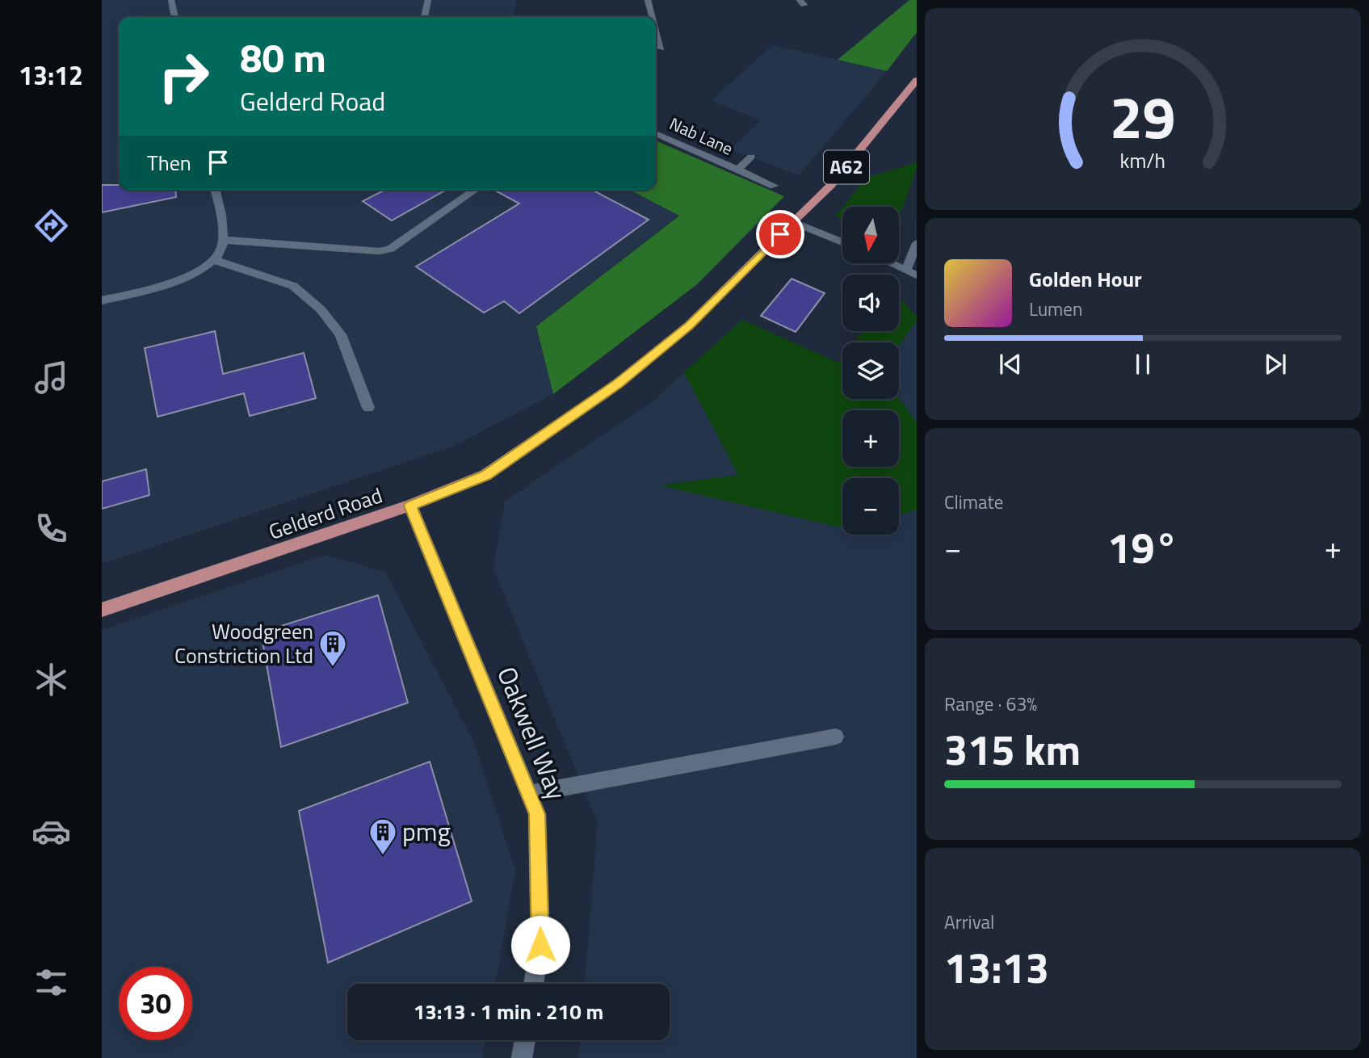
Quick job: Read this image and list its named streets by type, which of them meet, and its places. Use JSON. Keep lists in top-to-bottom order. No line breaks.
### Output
{"streets":{"main road":["A62","Gelderd Road"],"street":["Nab Lane","Oakwell Way"]},"crossings":[["Gelderd Road","Oakwell Way"]],"places":{"building":["Woodgreen Constriction Ltd","pmg"]},"north":"bottom","page":{"tabs":"13:12","turn":["80 m","Gelderd Road"],"then":"Then","map_buttons":["+","−"],"song":["Golden Hour","Lumen"],"tile":["Climate",["Range · 63%","315 km"],["Arrival","13:13"]],"heat":["−","19°","+"],"limit":"30","trip":"13:13 · 1 min · 210 m","gauge":["29","km/h"]}}
